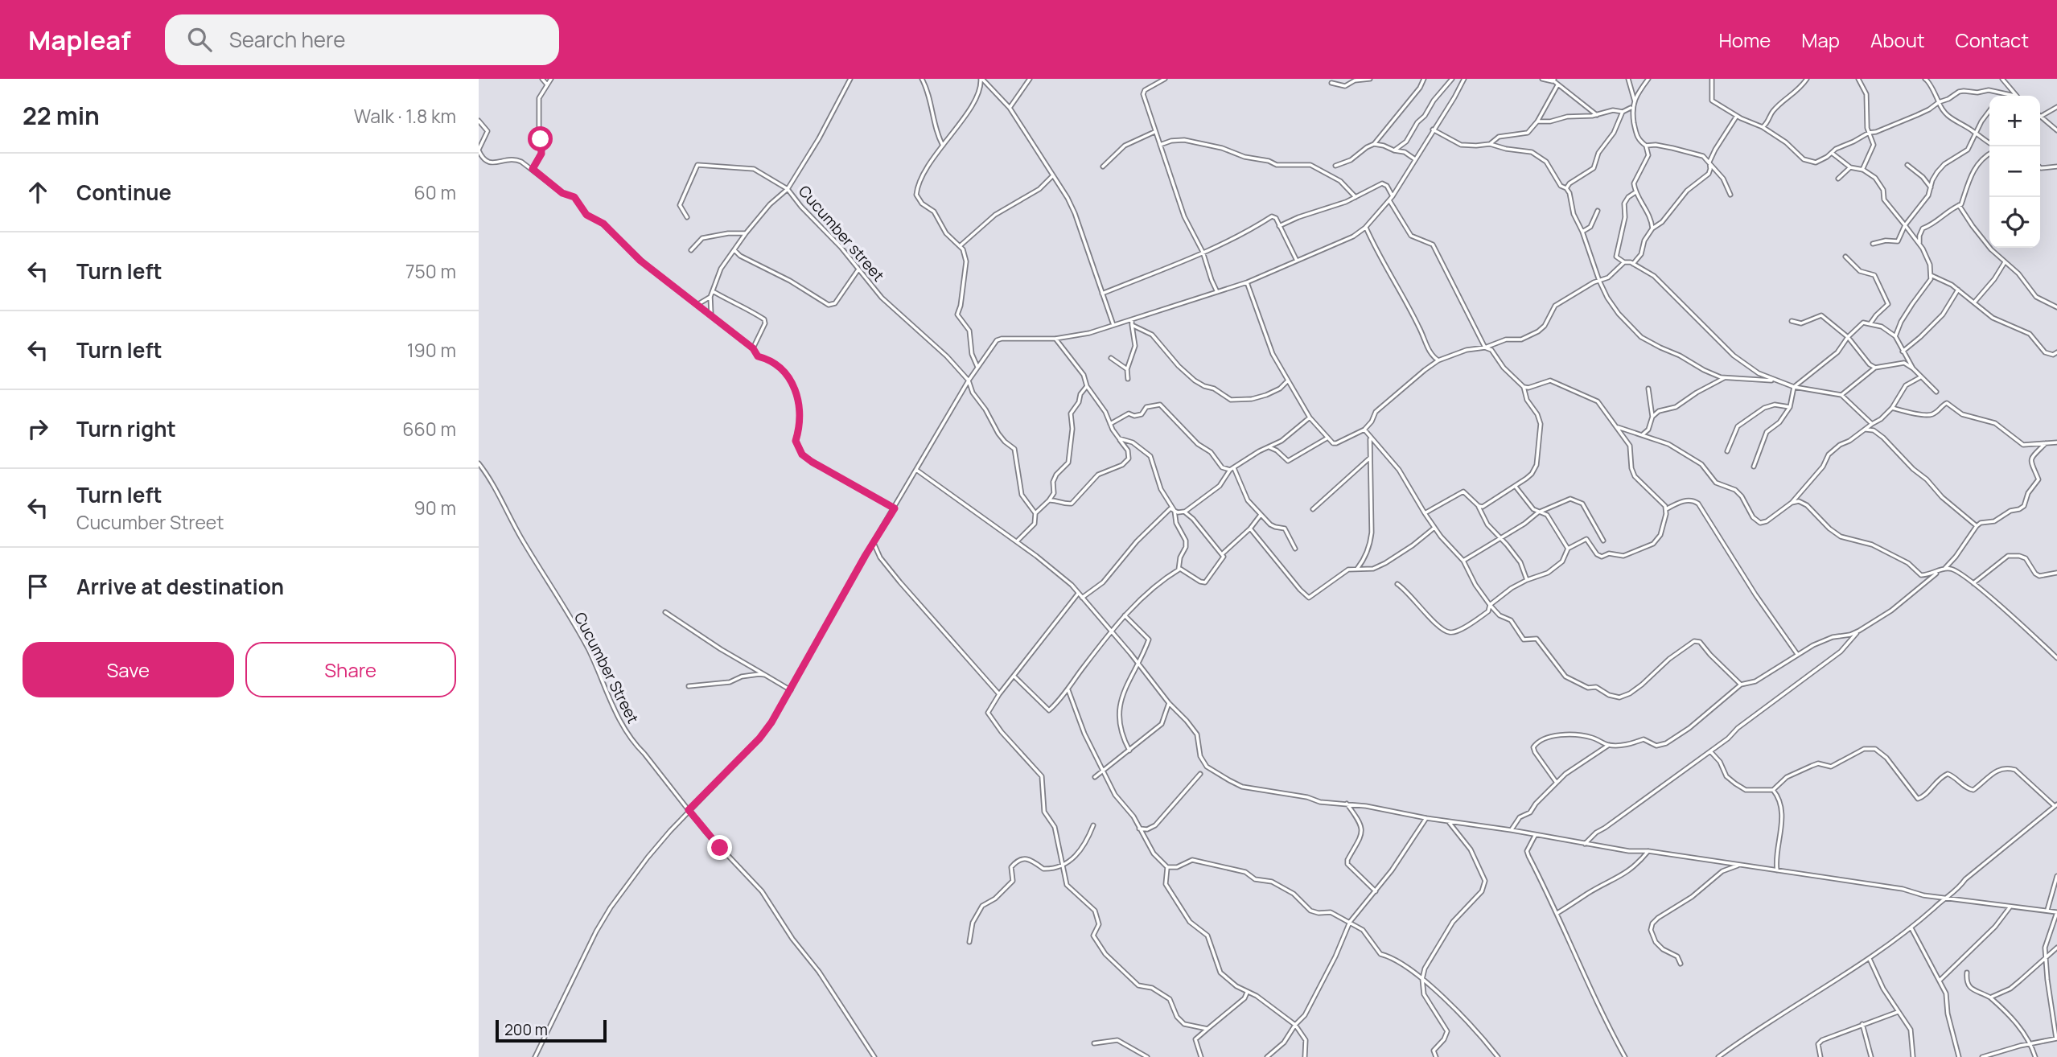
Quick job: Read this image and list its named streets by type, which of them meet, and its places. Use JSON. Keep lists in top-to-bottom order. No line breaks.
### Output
{"streets":{"street":["Cucumber street","Cucumber Street"]},"scale_bar":"200 m","page":{"header":"Mapleaf","search":"Search here","nav":["Home","Map","About","Contact"],"heading":["22 min","Walk · 1.8 km"],"map_buttons":["+","−"],"list":[["Continue","60 m"],["Turn left","750 m"],["Turn left","190 m"],["Turn right","660 m"],["Turn left","Cucumber Street","90 m"],"Arrive at destination"],"buttons":["Save","Share"],"scale":"200 m"}}
